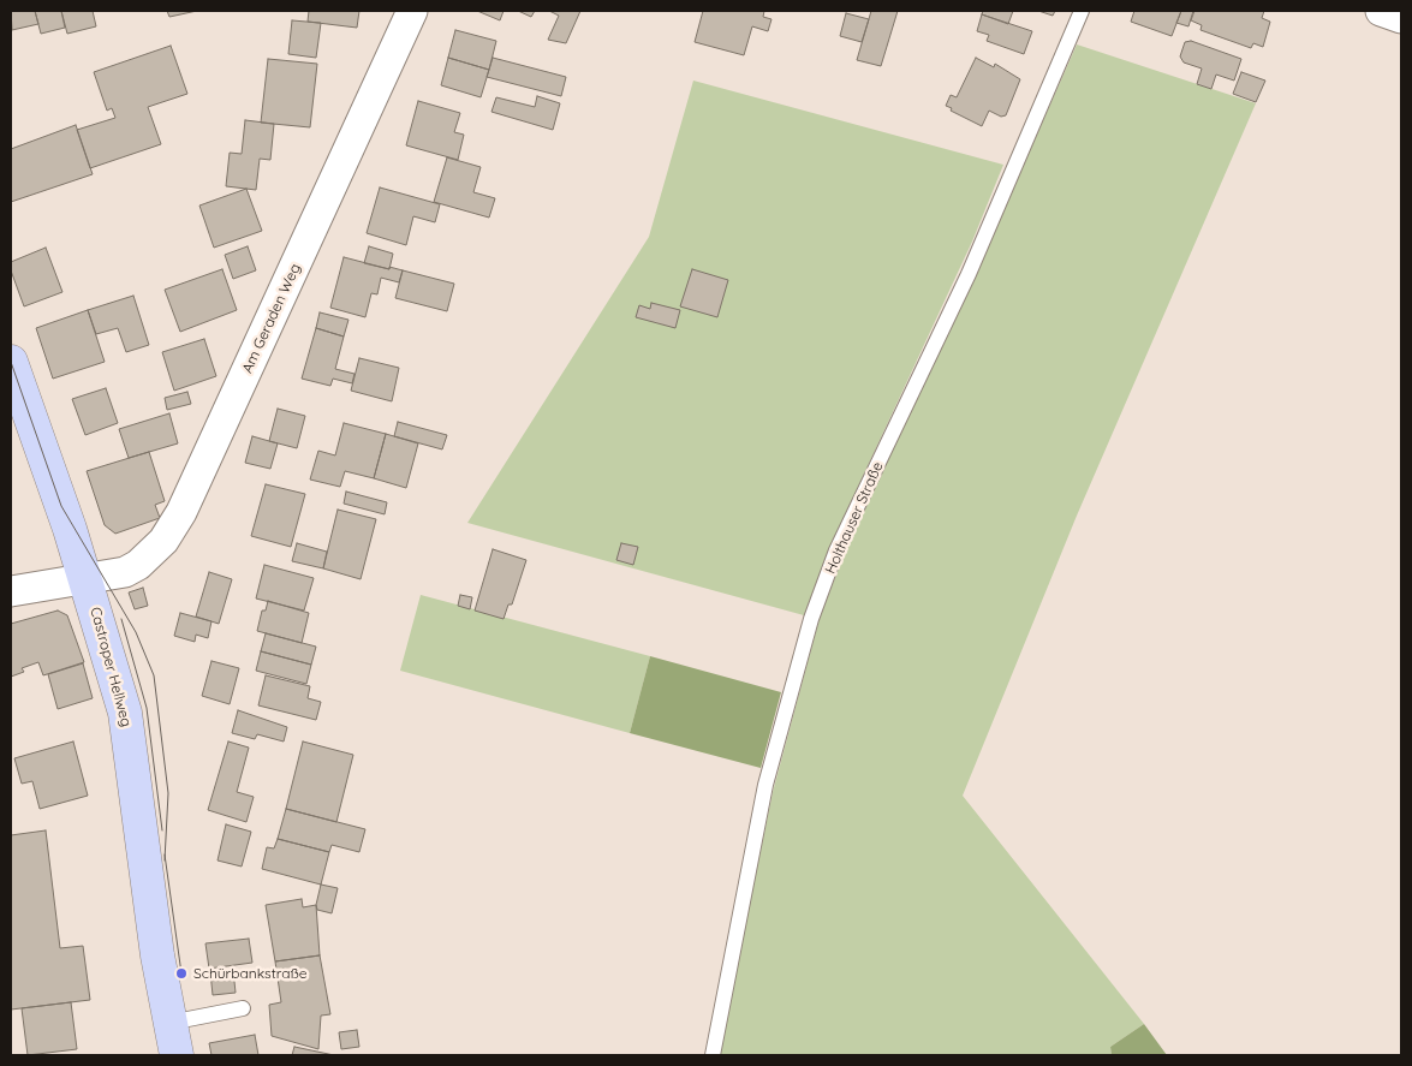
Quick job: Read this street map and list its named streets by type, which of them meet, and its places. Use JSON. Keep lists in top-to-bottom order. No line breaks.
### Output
{"streets":{"main road":["Castroper Hellweg"],"street":["Am Geraden Weg"],"lane":["Holthauser Straße"]},"crossings":[["Am Geraden Weg","Castroper Hellweg"]],"places":["Schürbankstraße"]}
